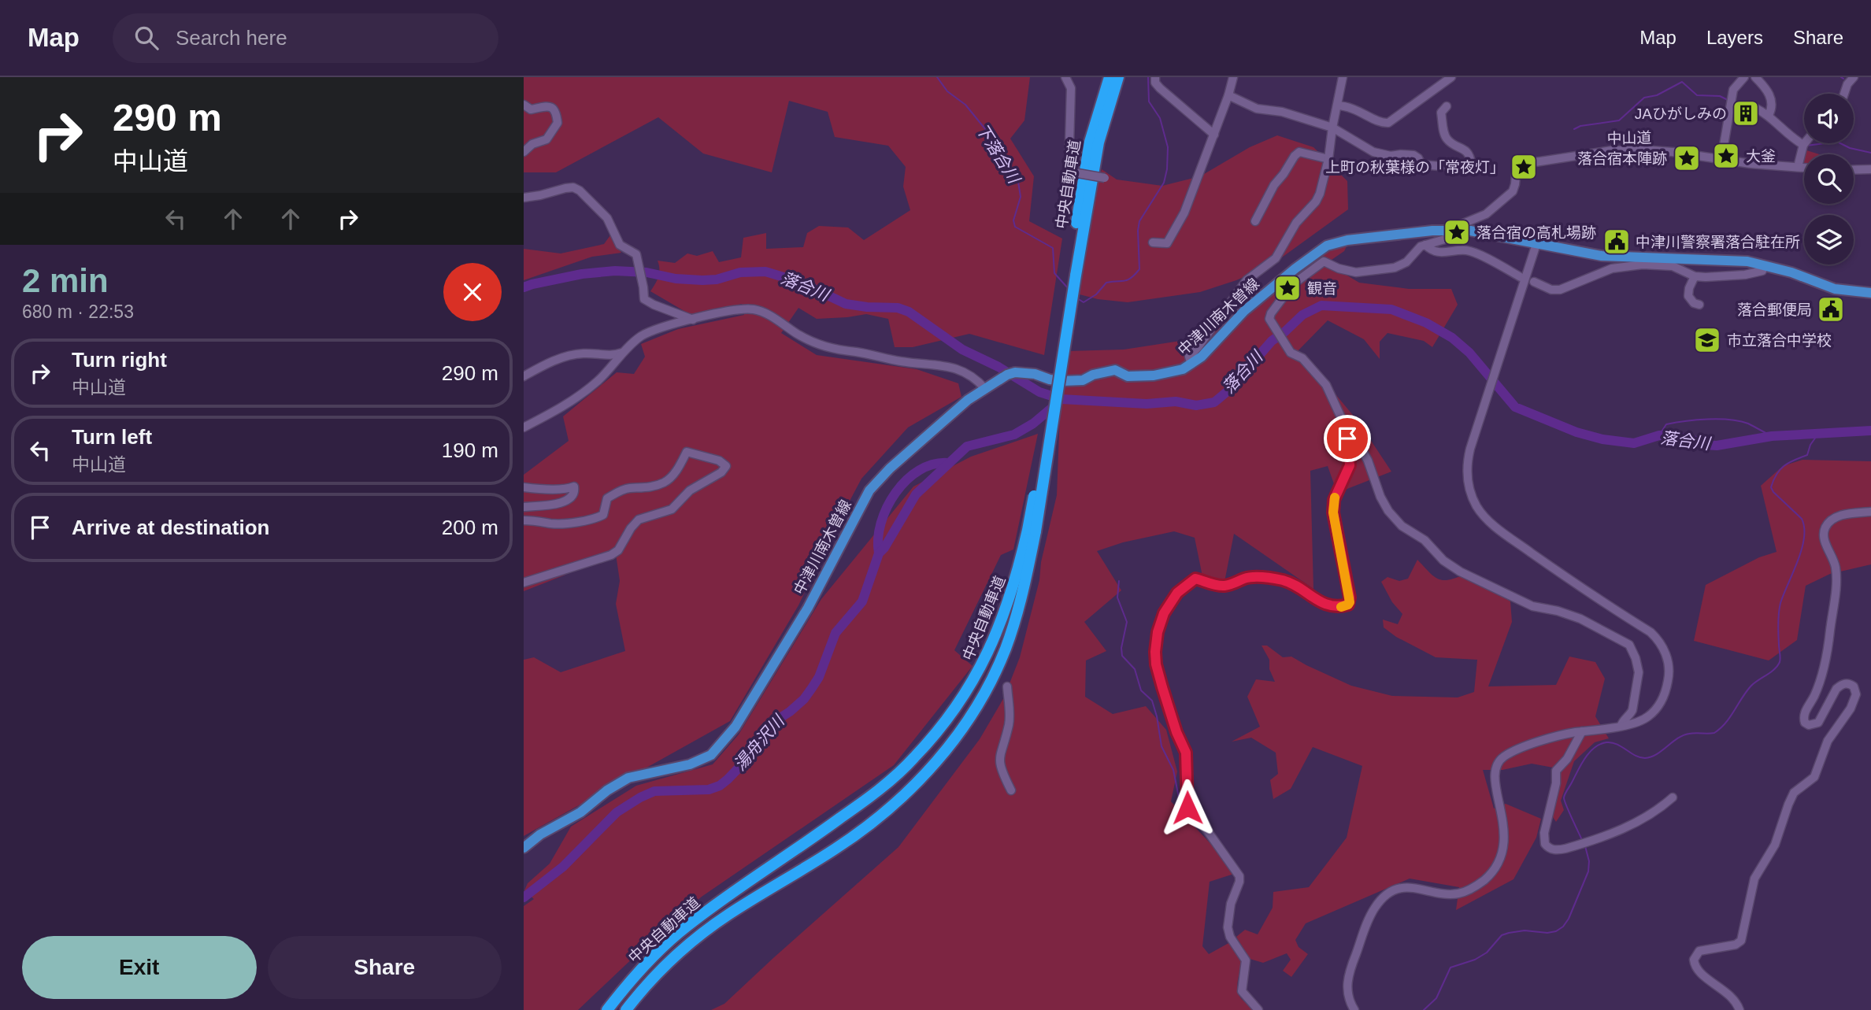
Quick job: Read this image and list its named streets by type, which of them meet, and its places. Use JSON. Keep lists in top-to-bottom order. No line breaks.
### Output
{"streets":{"highway":["中央自動車道"],"main road":["中津川南木曽線"],"street":["中山道"]},"crossings":[["中山道","中津川南木曽線"]],"water":["下落合川","落合川","湯舟沢川"],"places":{"building":["JAひがしみの"],"place":["大釜","落合宿本陣跡","上町の秋葉様の「常夜灯」","落合宿の高札場跡","観音"],"public building":["中津川警察署落合駐在所","落合郵便局"],"school or university":["市立落合中学校"]},"page":{"header":"Map","search":"Search here","nav":["Map","Layers","Share"],"turn":["290 m","中山道"],"heading":["2 min","680 m · 22:53"],"list":[{"name":"Turn right","note":"中山道","value":"290 m"},{"name":"Turn left","note":"中山道","value":"190 m"},{"name":"Arrive at destination","value":"200 m"}],"buttons":["Exit","Share"]}}
